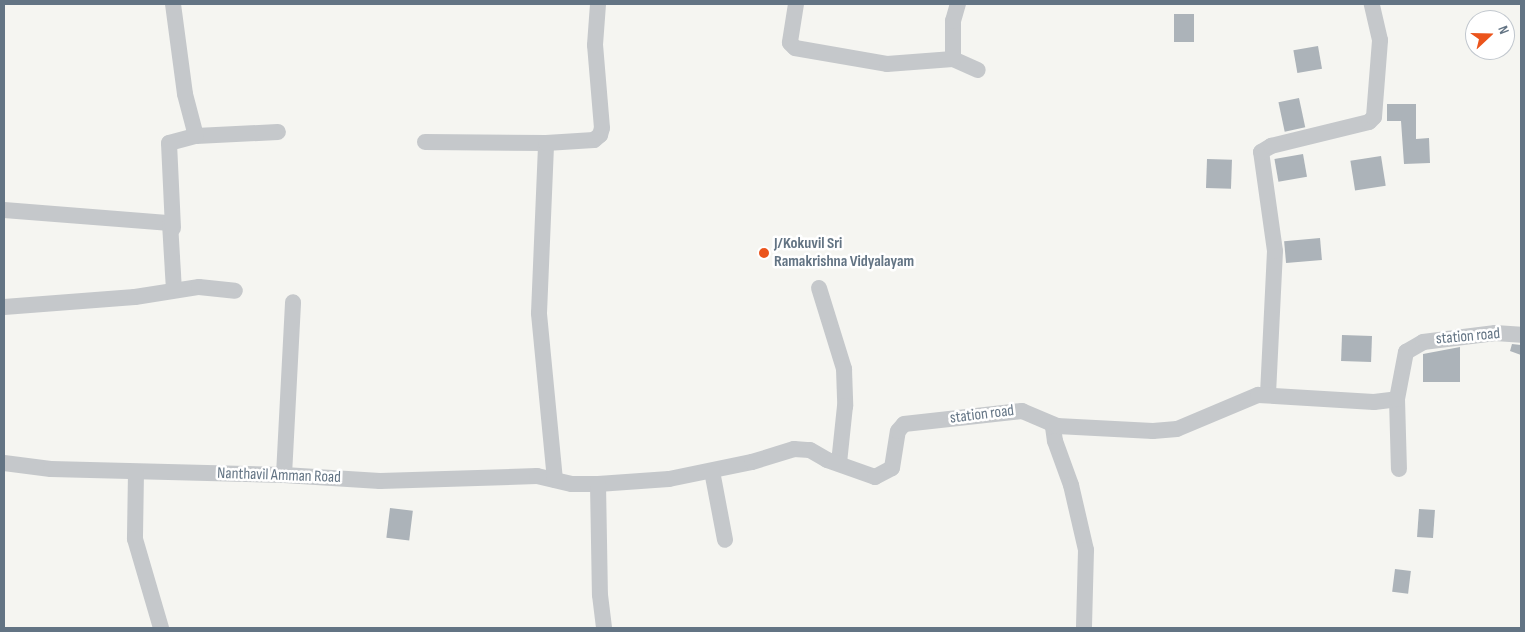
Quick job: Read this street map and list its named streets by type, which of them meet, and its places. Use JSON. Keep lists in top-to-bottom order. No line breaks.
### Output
{"streets":{"street":["station road","Nanthavil Amman Road"]},"crossings":[["station road","Nanthavil Amman Road"]],"places":["J/Kokuvil Sri Ramakrishna Vidyalayam"],"north":"right"}
